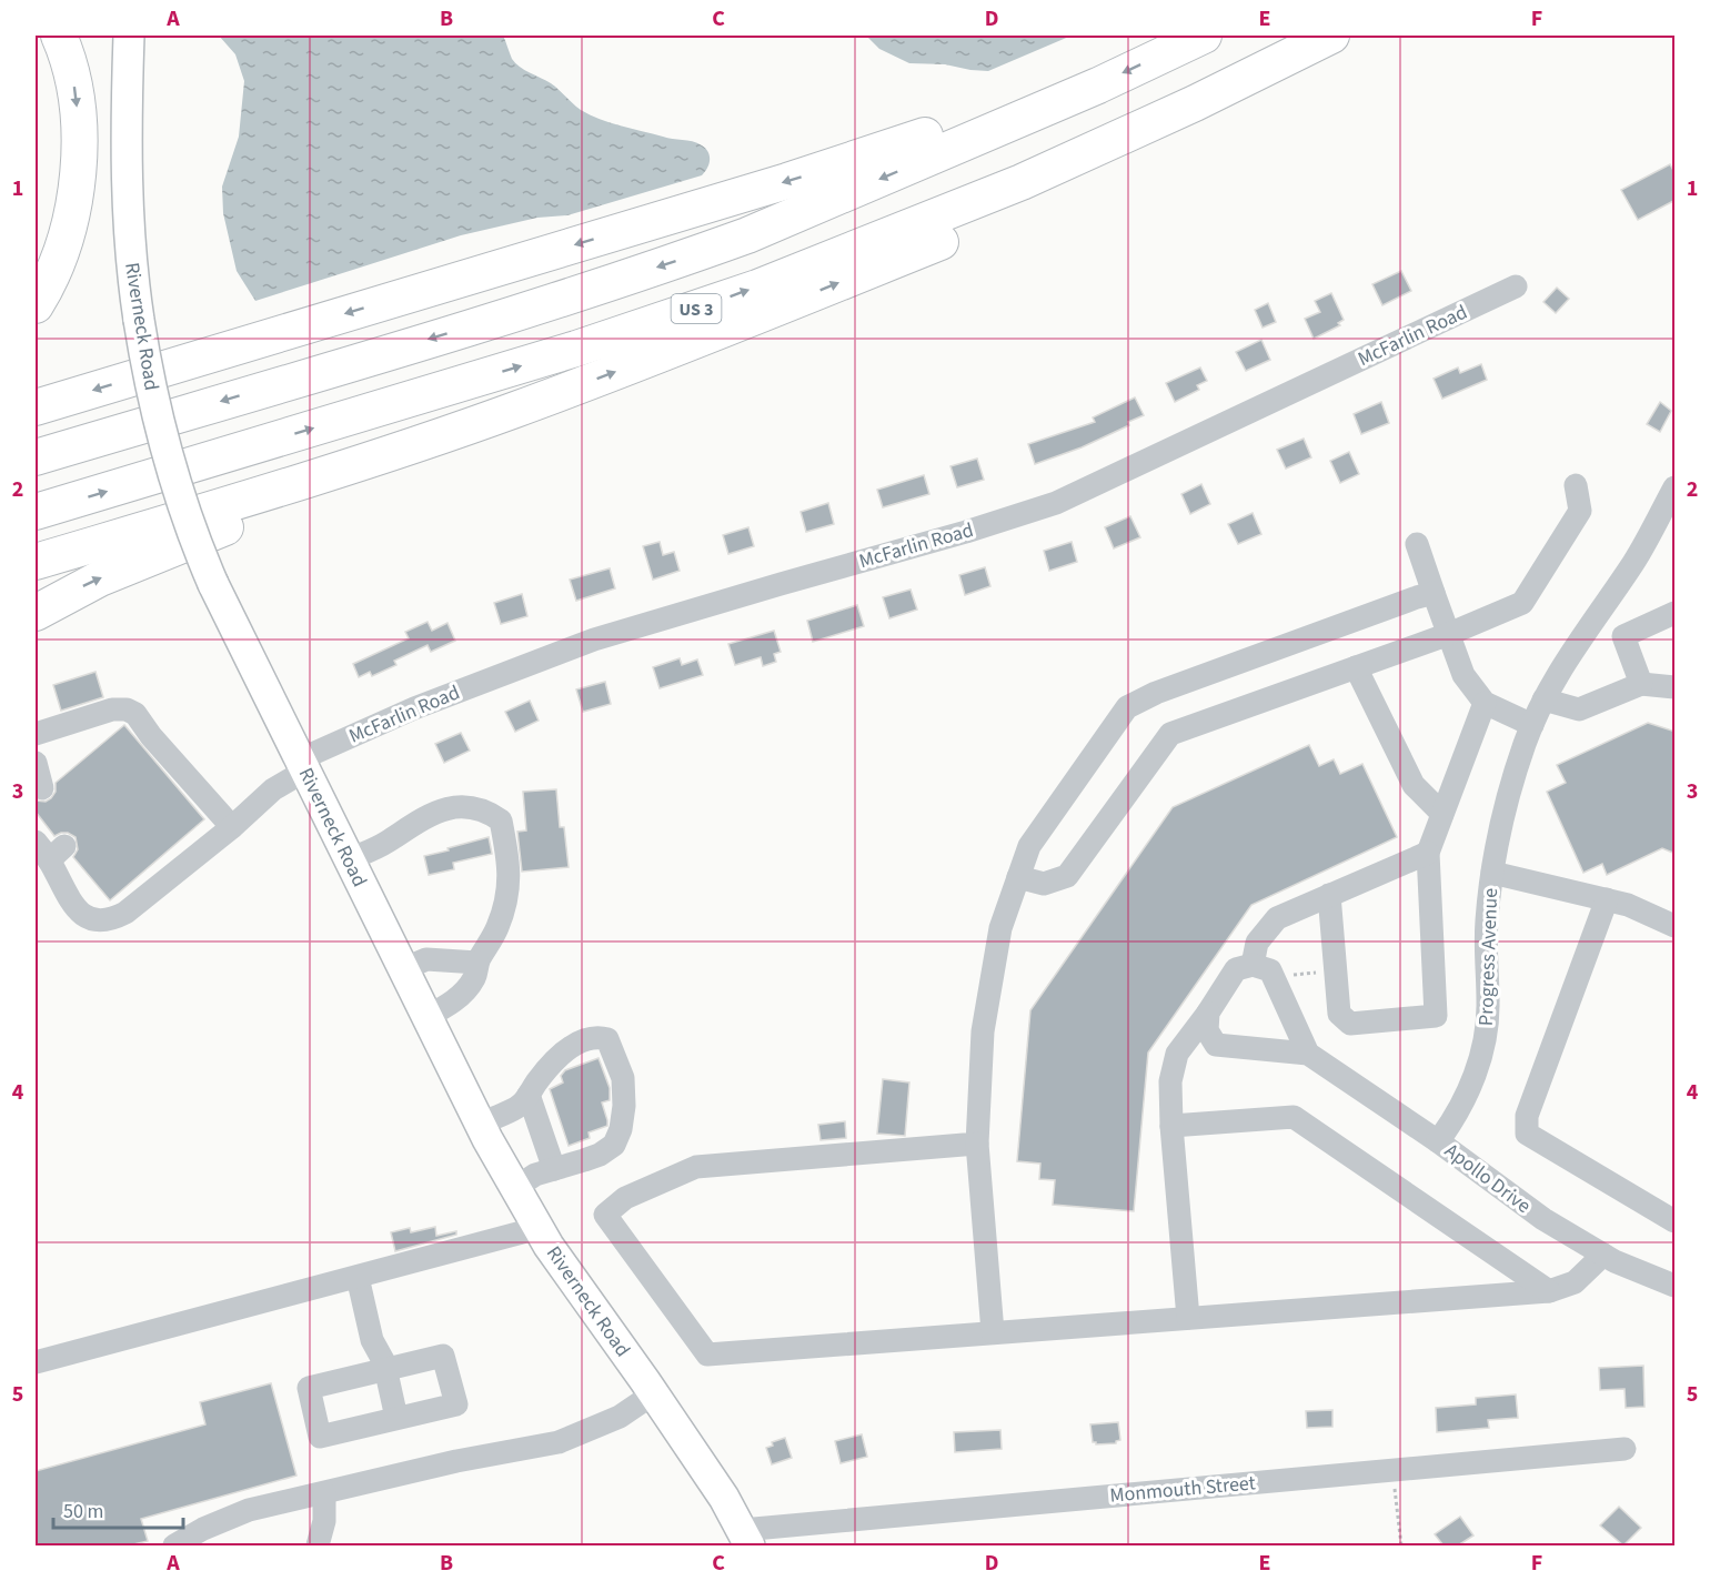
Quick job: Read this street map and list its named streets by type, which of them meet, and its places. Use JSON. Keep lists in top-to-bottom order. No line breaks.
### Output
{"streets":{"highway":["US 3"],"main road":["Riverneck Road"],"street":["McFarlin Road","Progress Avenue","Apollo Drive","Monmouth Street"]},"crossings":[["Riverneck Road","McFarlin Road"],["Riverneck Road","Monmouth Street"],["Progress Avenue","Apollo Drive"]],"scale_bar":"50 m","grid":{"columns":["A","B","C","D","E","F"],"rows":["1","2","3","4","5"]}}
